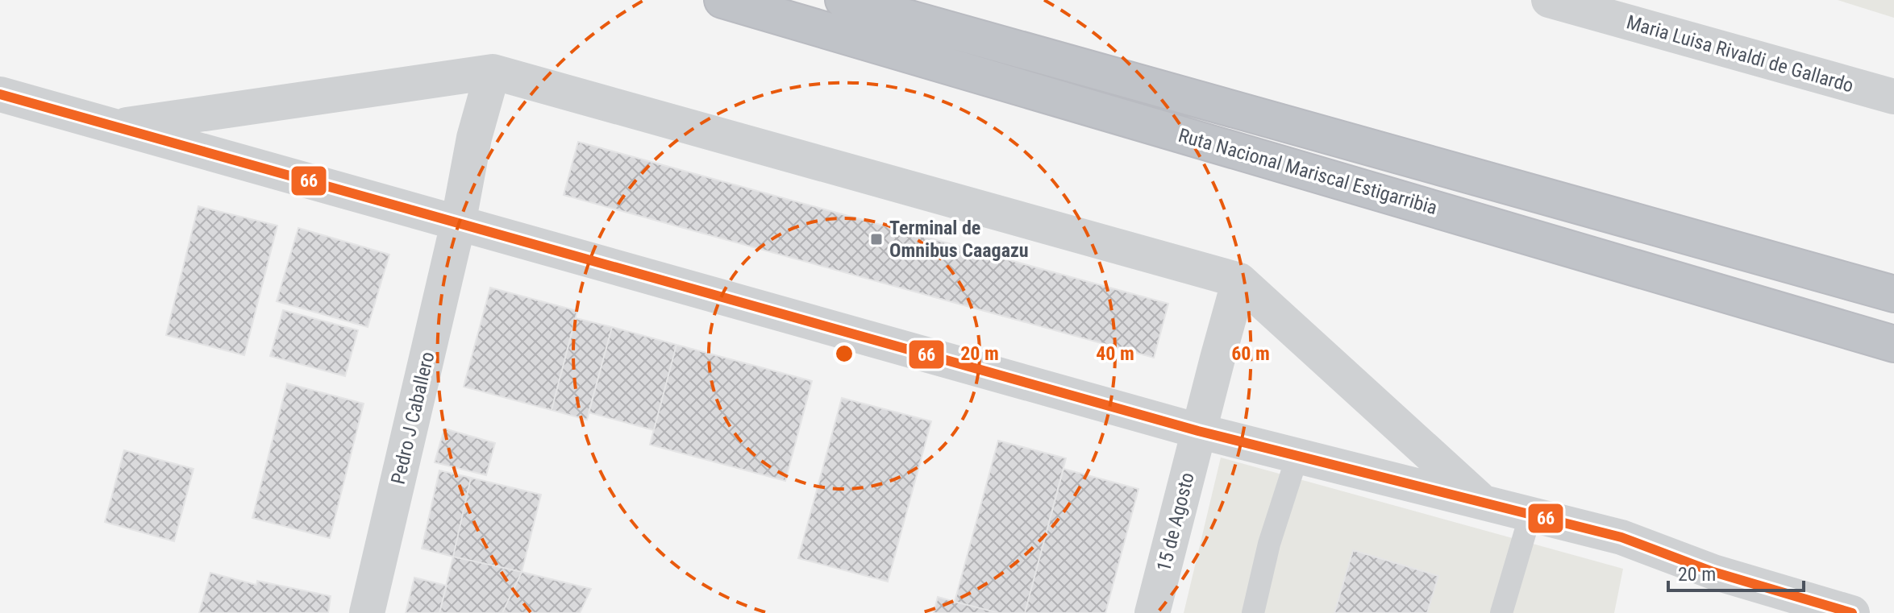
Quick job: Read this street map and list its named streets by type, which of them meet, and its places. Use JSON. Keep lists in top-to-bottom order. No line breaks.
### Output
{"streets":{"highway":["Ruta Nacional Mariscal Estigarribia"],"street":["Maria Luisa Rivaldi de Gallardo","Pedro J Caballero","15 de Agosto"]},"places":{"transit":["Terminal de Omnibus Caagazu"]},"lines":["transit line 66"],"scale_bar":"20 m","rings":["20 m","40 m","60 m"]}
